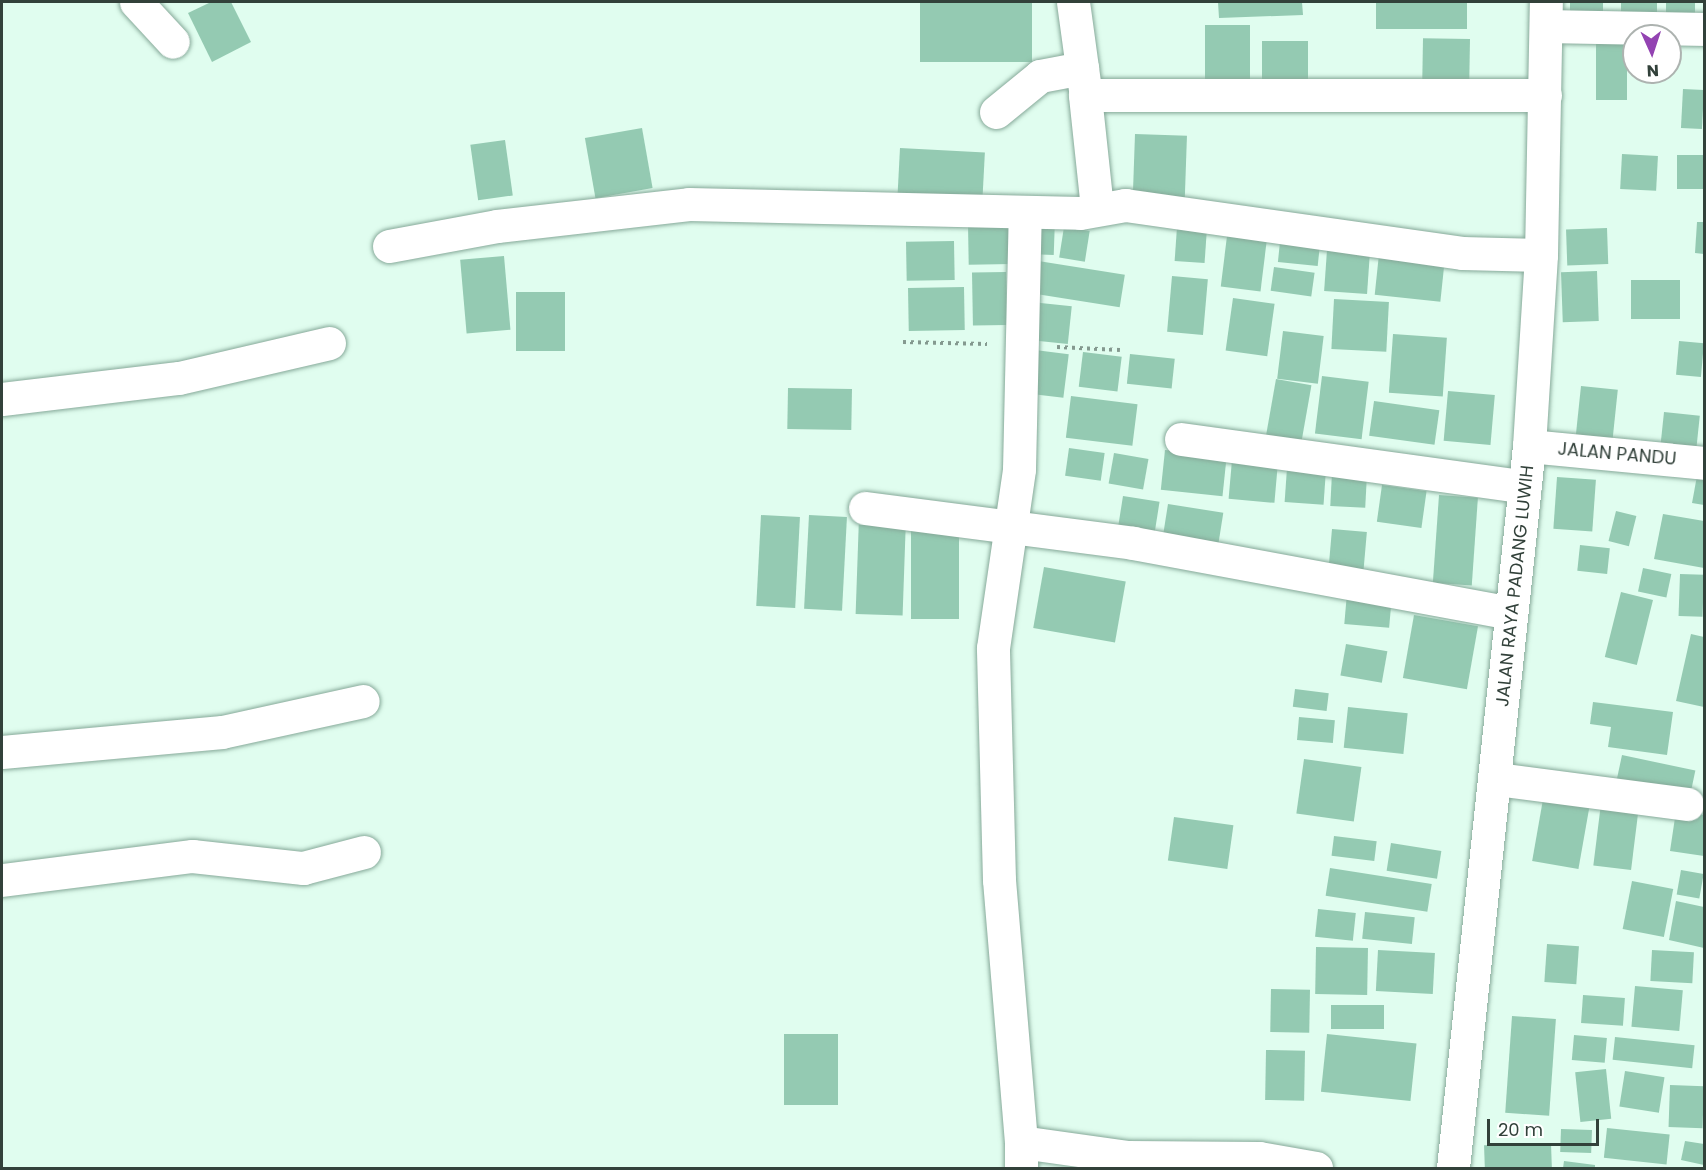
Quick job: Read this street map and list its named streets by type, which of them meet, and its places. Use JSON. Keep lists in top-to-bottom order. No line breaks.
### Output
{"streets":{"street":["JALAN PANDU","JALAN RAYA PADANG LUWIH"]},"crossings":[["JALAN PANDU","JALAN RAYA PADANG LUWIH"]],"scale_bar":"20 m","north":"bottom"}
